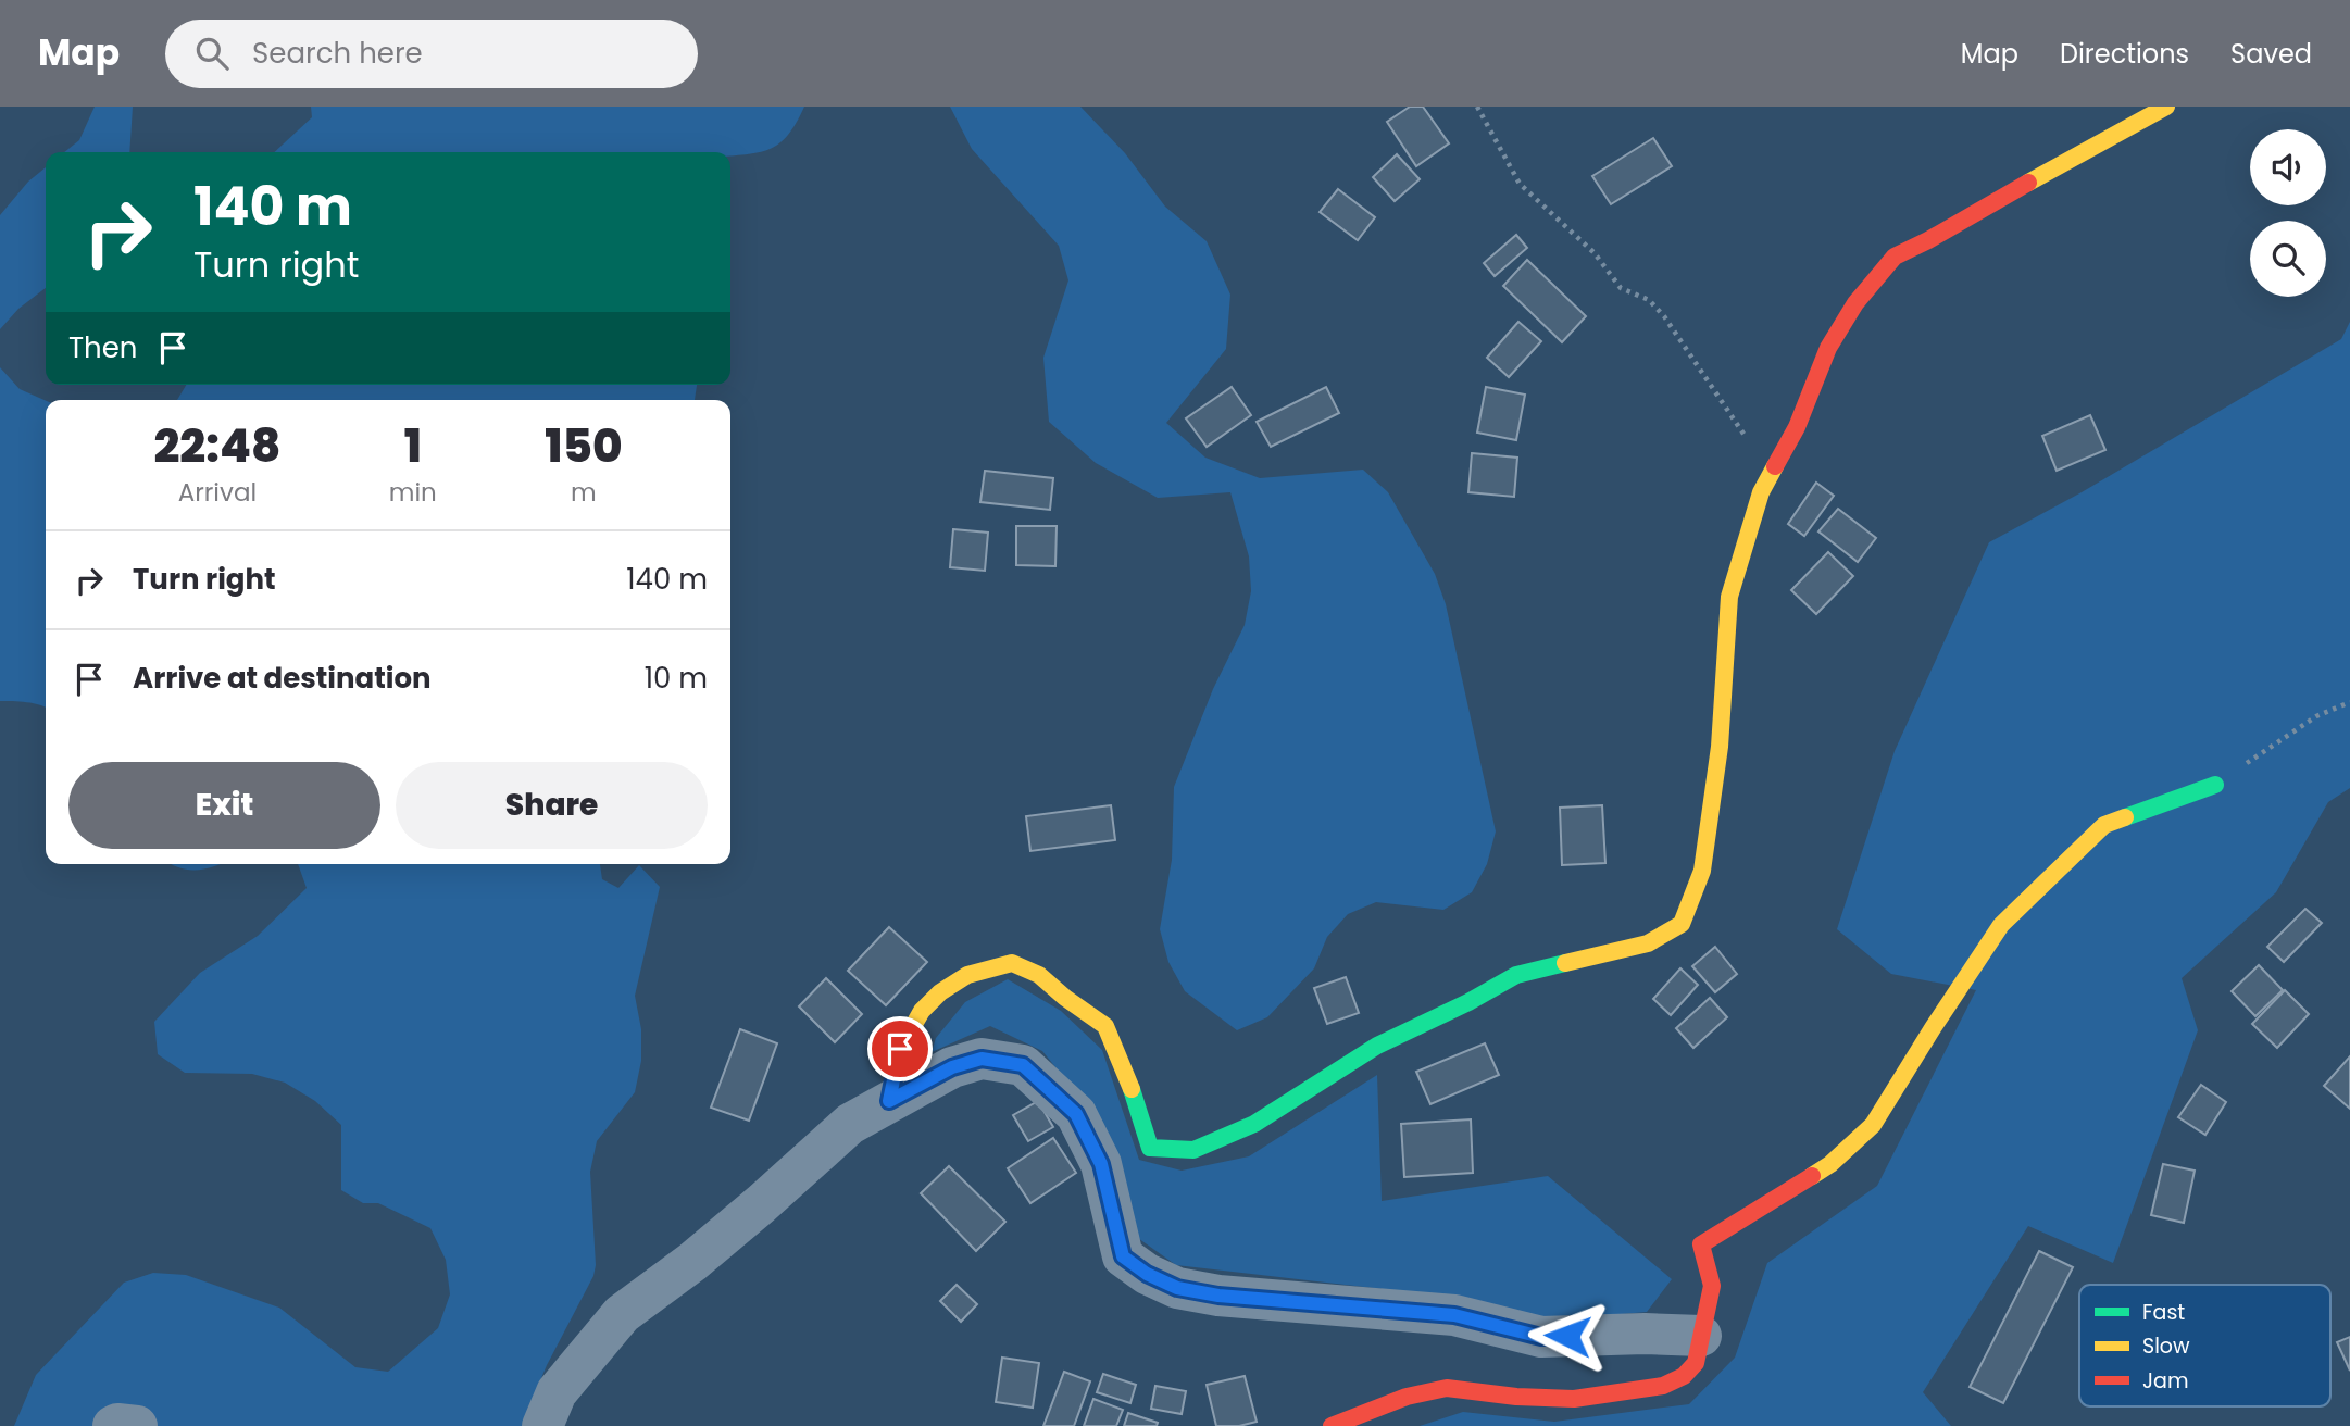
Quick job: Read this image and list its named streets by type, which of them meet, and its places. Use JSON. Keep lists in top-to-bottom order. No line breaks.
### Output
{"legend":["Fast","Slow","Jam"],"page":{"header":"Map","search":"Search here","nav":["Map","Directions","Saved"],"turn":["140 m","Turn right"],"then":"Then","eta":["22:48","Arrival","1","min","150","m"],"list":[{"name":"Turn right","value":"140 m"},{"name":"Arrive at destination","value":"10 m"}],"buttons":["Exit","Share"]}}
